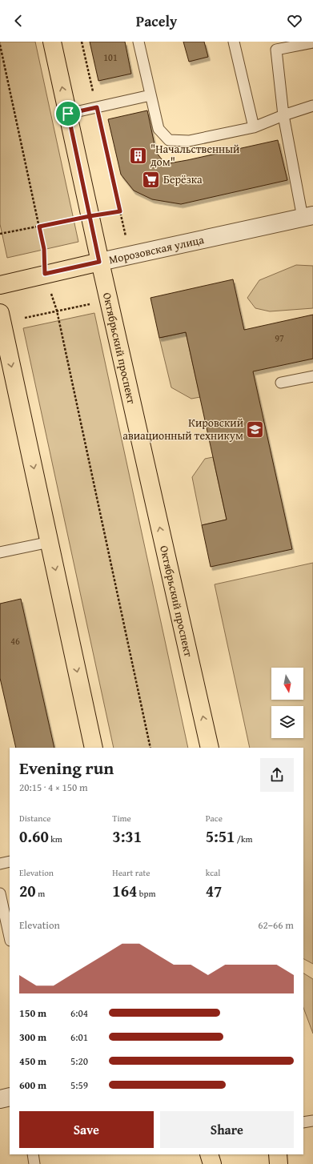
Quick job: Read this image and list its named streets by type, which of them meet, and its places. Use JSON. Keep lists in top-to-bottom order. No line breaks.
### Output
{"streets":{"main road":["Морозовская улица","Октябрьский проспект"]},"crossings":[["Морозовская улица","Октябрьский проспект"]],"places":{"building":["\"Начальственный дом\""],"supermarket":["Берёзка"],"school or university":["Кировский авиационный техникум"]},"house_numbers":["101","97","46"],"north":"bottom","page":{"header":"Pacely","heading":["Evening run","20:15 · 4 × 150 m"],"stats":[["Distance","0.60 km"],["Time","3:31"],["Pace","5:51 /km"],["Elevation","20 m"],["Heart rate","164 bpm"],["kcal","47"]],"chart":["Elevation","62–66 m"],"list":[{"name":"150 m","note":"6:04"},{"name":"300 m","note":"6:01"},{"name":"450 m","note":"5:20"},{"name":"600 m","note":"5:59"}],"buttons":["Save","Share"]}}
